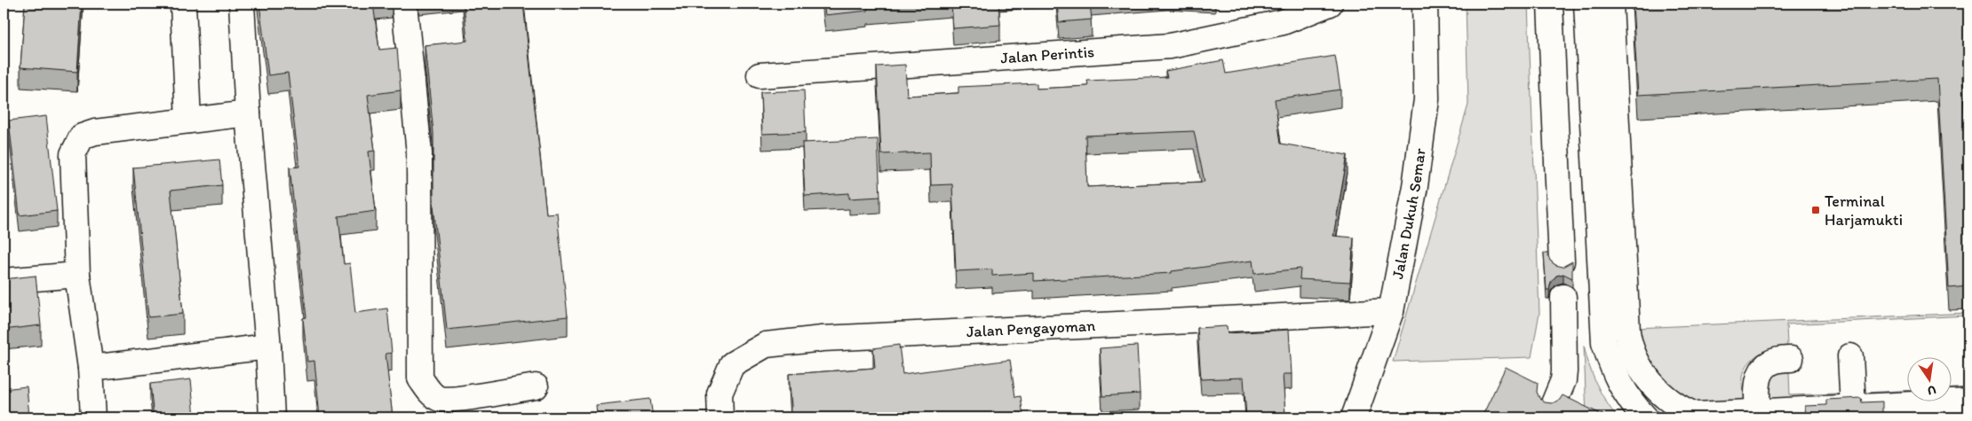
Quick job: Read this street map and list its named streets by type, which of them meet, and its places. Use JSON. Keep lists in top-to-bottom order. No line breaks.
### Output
{"streets":{"street":["Jalan Perintis","Jalan Dukuh Semar","Jalan Pengayoman"]},"crossings":[["Jalan Dukuh Semar","Jalan Pengayoman"]],"places":{"transit":["Terminal Harjamukti"]},"north":"bottom"}
